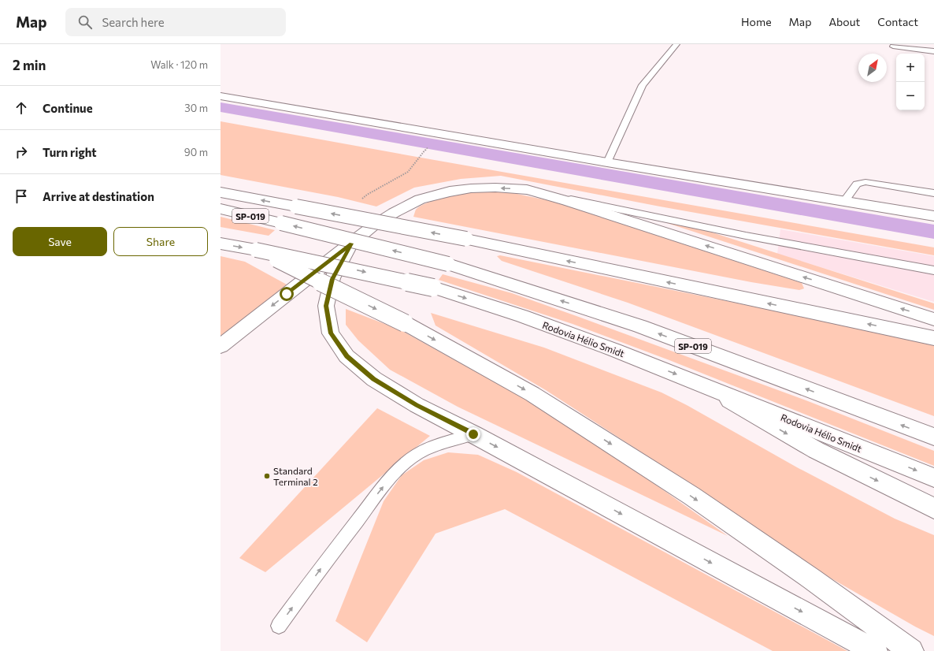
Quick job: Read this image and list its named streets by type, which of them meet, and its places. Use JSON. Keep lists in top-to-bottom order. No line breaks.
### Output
{"streets":{"main road":["SP-019","Rodovia Hélio Smidt"]},"places":["Standard Terminal 2"],"north":"top right","page":{"header":"Map","search":"Search here","nav":["Home","Map","About","Contact"],"heading":["2 min","Walk · 120 m"],"map_buttons":["+","−"],"list":[["Continue","30 m"],["Turn right","90 m"],"Arrive at destination"],"buttons":["Save","Share"]}}
